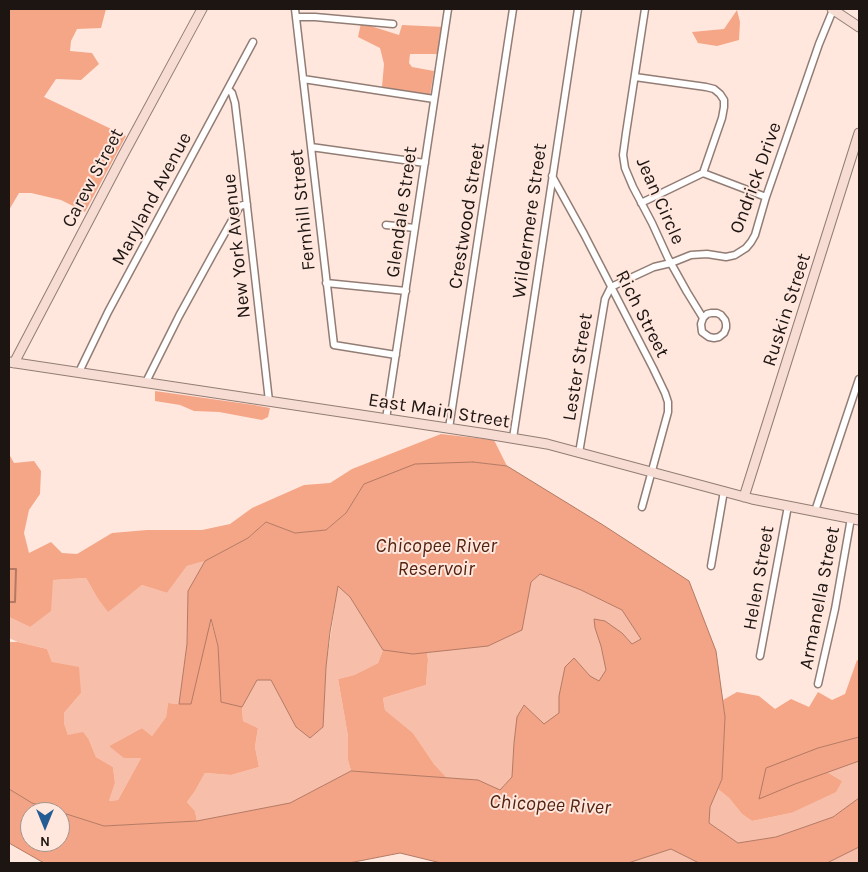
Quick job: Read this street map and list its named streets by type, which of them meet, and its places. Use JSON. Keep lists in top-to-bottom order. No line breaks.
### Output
{"streets":{"main road":["Carew Street","Ruskin Street","East Main Street"],"street":["Ondrick Drive","Maryland Avenue","Jean Circle","Fernhill Street","Glendale Street","Crestwood Street","Wildermere Street","New York Avenue","Rich Street","Lester Street","Helen Street","Armanella Street"]},"crossings":[["Carew Street","East Main Street"],["Ondrick Drive","Jean Circle"],["Ondrick Drive","Rich Street"],["Ondrick Drive","Lester Street"],["Maryland Avenue","New York Avenue"],["Maryland Avenue","East Main Street"],["Fernhill Street","Glendale Street"],["Glendale Street","East Main Street"],["Crestwood Street","East Main Street"],["Wildermere Street","Rich Street"],["Wildermere Street","East Main Street"],["New York Avenue","East Main Street"],["Ruskin Street","East Main Street"],["Rich Street","Lester Street"],["Rich Street","East Main Street"],["Lester Street","East Main Street"],["East Main Street","Helen Street"],["East Main Street","Armanella Street"]],"water":["Chicopee River Reservoir","Chicopee River"],"north":"bottom"}
